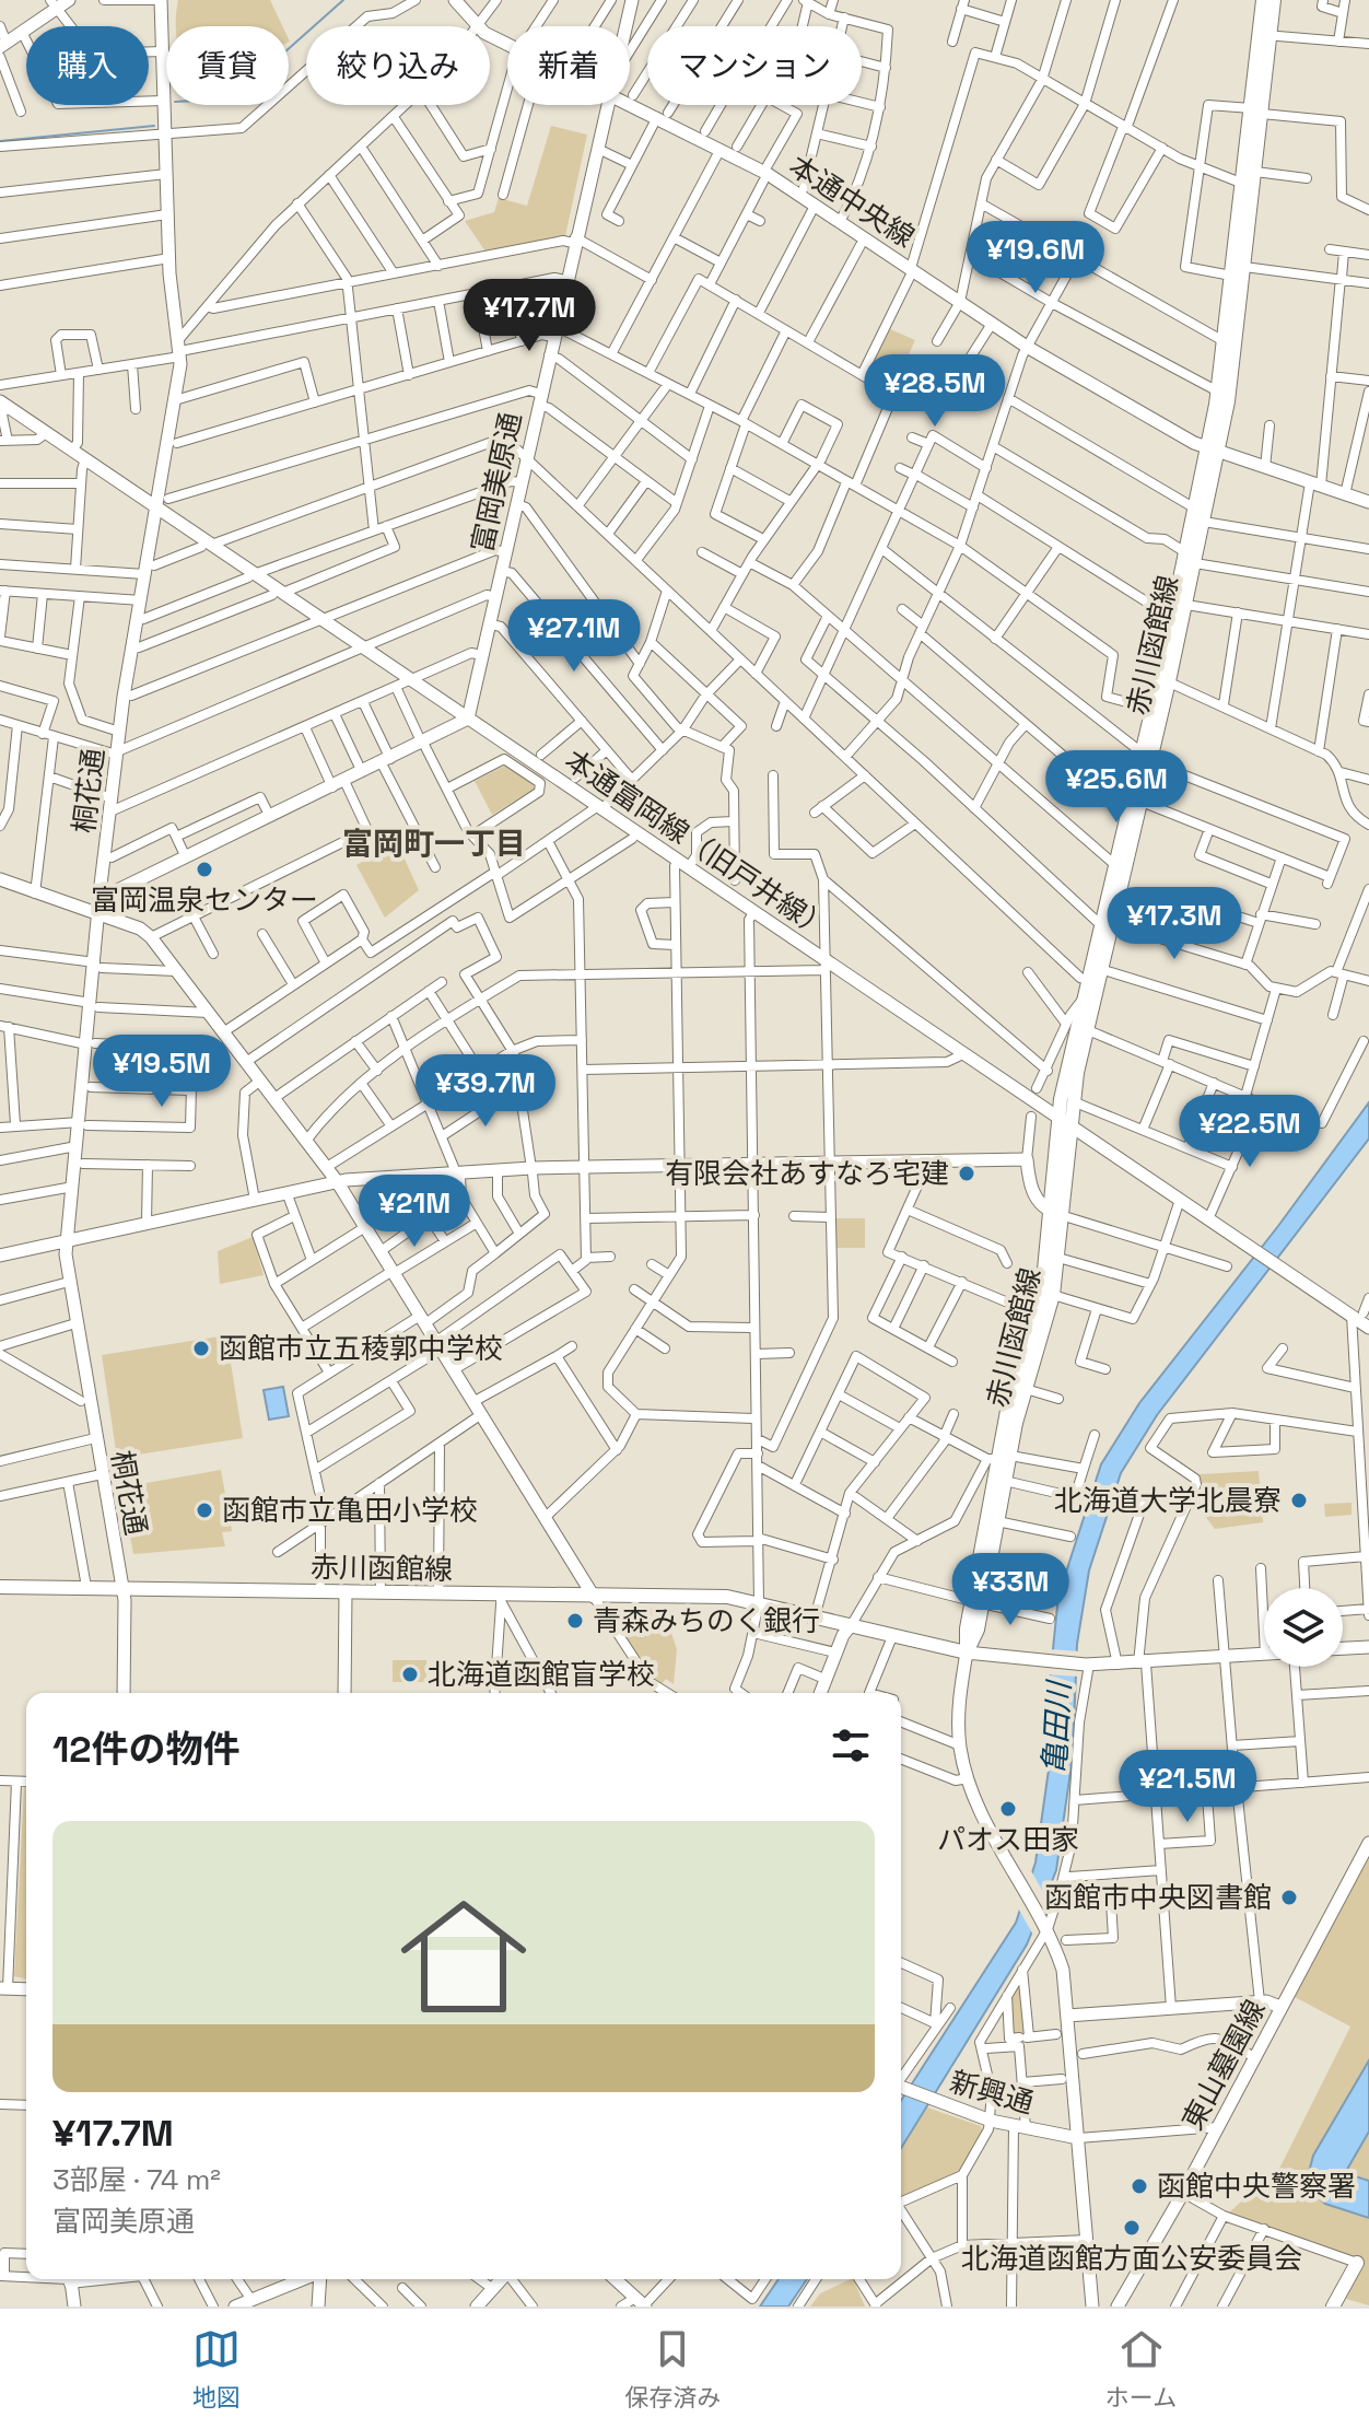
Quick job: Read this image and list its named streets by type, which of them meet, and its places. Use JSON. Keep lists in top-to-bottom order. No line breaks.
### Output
{"streets":{"main road":["赤川函館線"],"street":["本通中央線","富岡美原通","桐花通","本通富岡線（旧戸井線）","東山墓園線","新興通"]},"crossings":[["本通中央線","赤川函館線"],["富岡美原通","本通富岡線（旧戸井線）"],["赤川函館線","桐花通"],["赤川函館線","本通富岡線（旧戸井線）"],["桐花通","本通富岡線（旧戸井線）"]],"districts":["富岡町一丁目"],"water":["亀田川"],"places":["富岡温泉センター","有限会社あすなろ宅建","函館市立五稜郭中学校","北海道大学北晨寮","函館市立亀田小学校","青森みちのく銀行","北海道函館盲学校","パオス田家","函館市中央図書館","函館中央警察署","北海道函館方面公安委員会"],"page":{"chip":["購入","賃貸","絞り込み","新着","マンション"],"price":["¥19.6M","¥17.7M","¥28.5M","¥27.1M","¥25.6M","¥17.3M","¥19.5M","¥39.7M","¥22.5M","¥21M","¥33M","¥21.5M"],"heading":"12件の物件","list":[{"name":"¥17.7M","note":"3部屋 · 74 m² · 富岡美原通"}],"tabs":["地図","保存済み","ホーム"]}}
